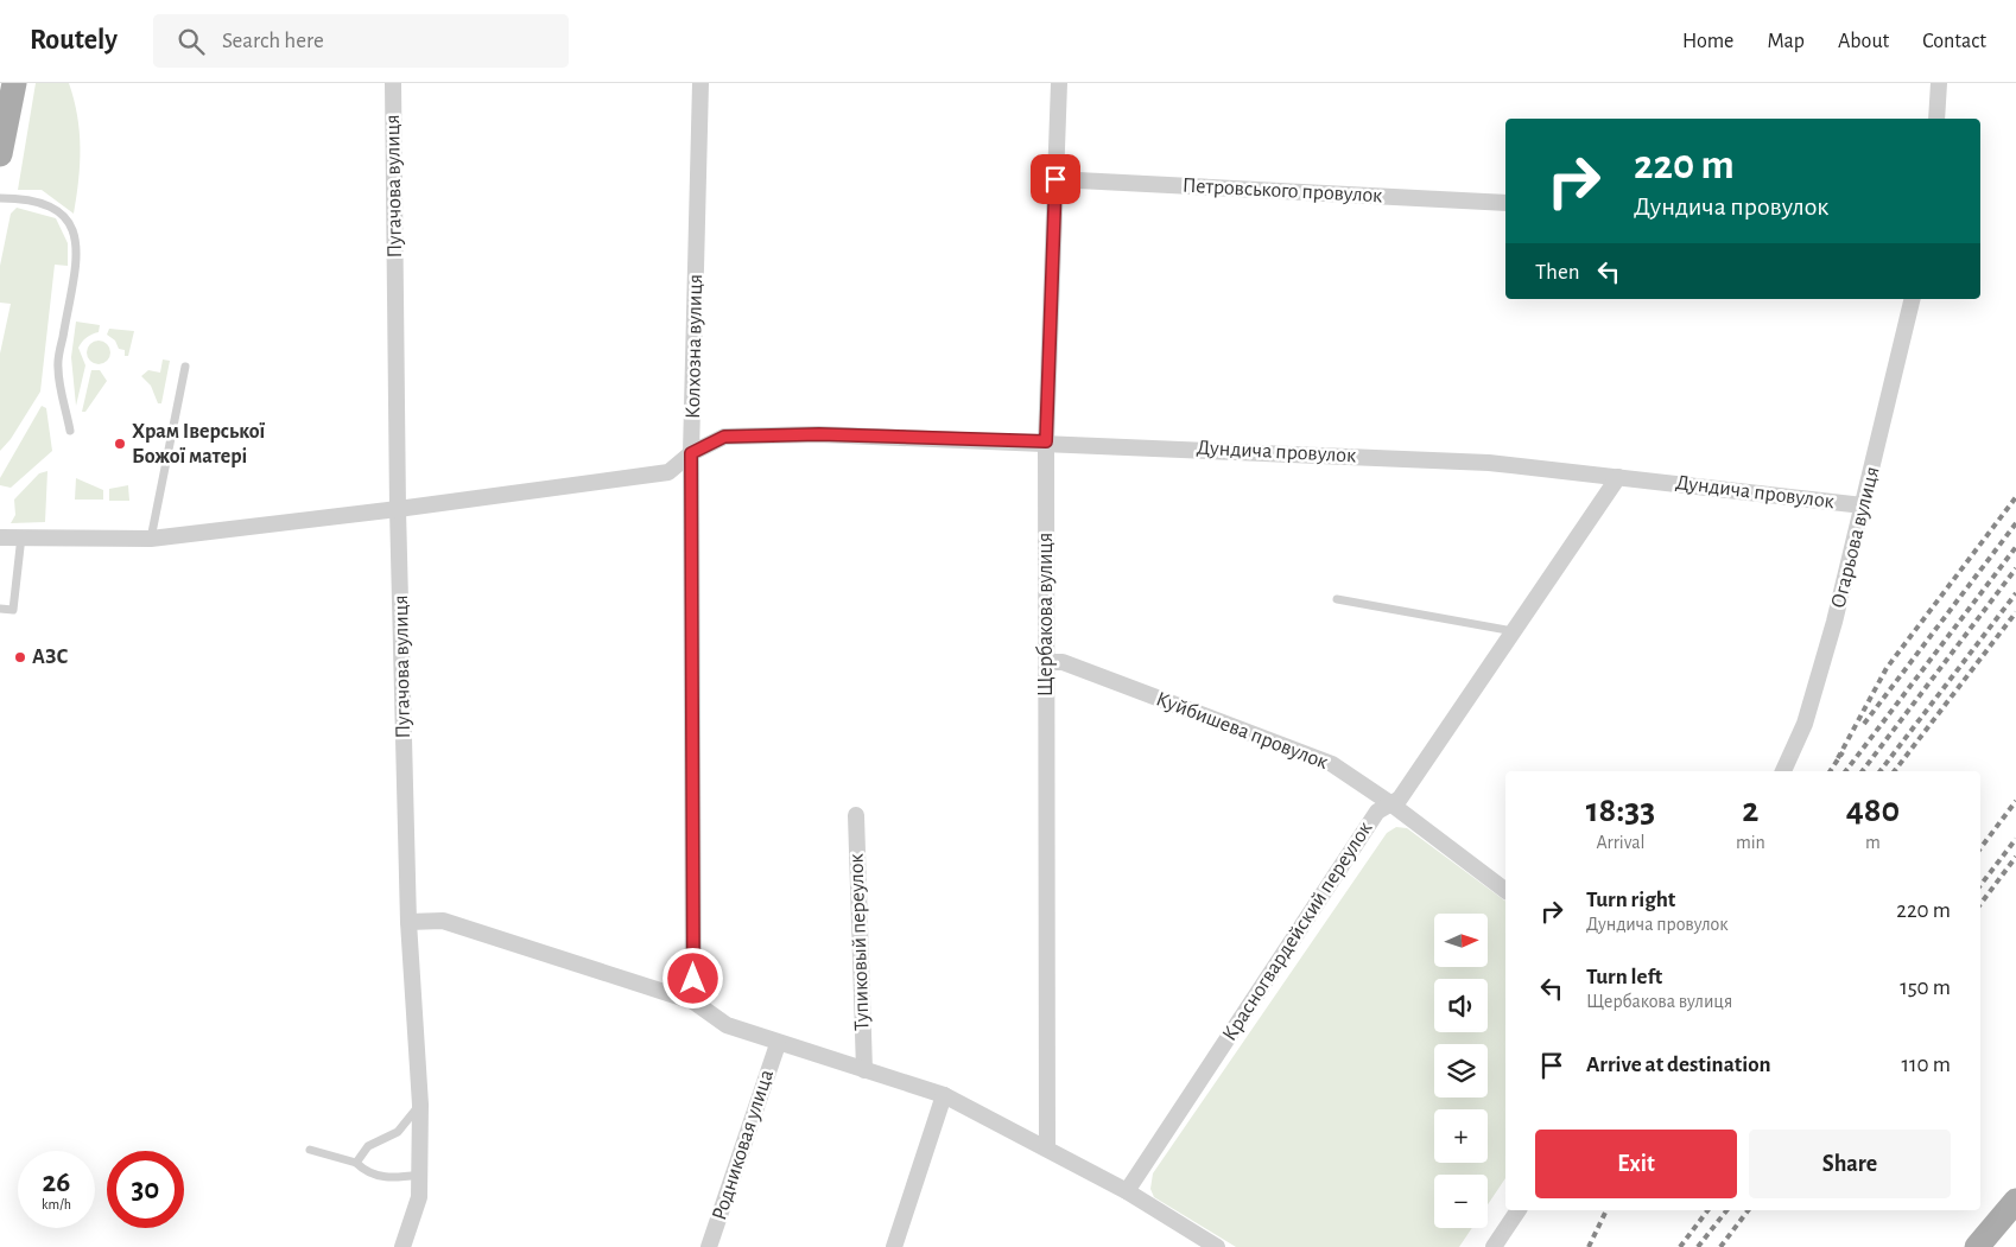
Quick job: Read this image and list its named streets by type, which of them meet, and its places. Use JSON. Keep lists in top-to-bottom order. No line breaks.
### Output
{"streets":{"street":["Пугачова вулиця","Петровського провулок","Колхозна вулиця","Дундича провулок","Огарьова вулиця","Щербакова вулиця","Куйбишева провулок","Красногвардейский переулок","Тупиковый переулок","Родниковая улица"]},"crossings":[["Пугачова вулиця","Дундича провулок"],["Петровського провулок","Щербакова вулиця"],["Колхозна вулиця","Дундича провулок"],["Дундича провулок","Огарьова вулиця"],["Дундича провулок","Щербакова вулиця"],["Дундича провулок","Красногвардейский переулок"],["Щербакова вулиця","Куйбишева провулок"],["Куйбишева провулок","Красногвардейский переулок"]],"places":["Храм Іверської Божої матері","АЗС"],"north":"right","page":{"header":"Routely","search":"Search here","nav":["Home","Map","About","Contact"],"turn":["220 m","Дундича провулок"],"then":"Then","eta":["18:33","Arrival","2","min","480","m"],"list":[{"name":"Turn right","note":"Дундича провулок","value":"220 m"},{"name":"Turn left","note":"Щербакова вулиця","value":"150 m"},{"name":"Arrive at destination","value":"110 m"}],"map_buttons":["+","−"],"buttons":["Exit","Share"],"speed":"26 km/h","limit":"30"}}
